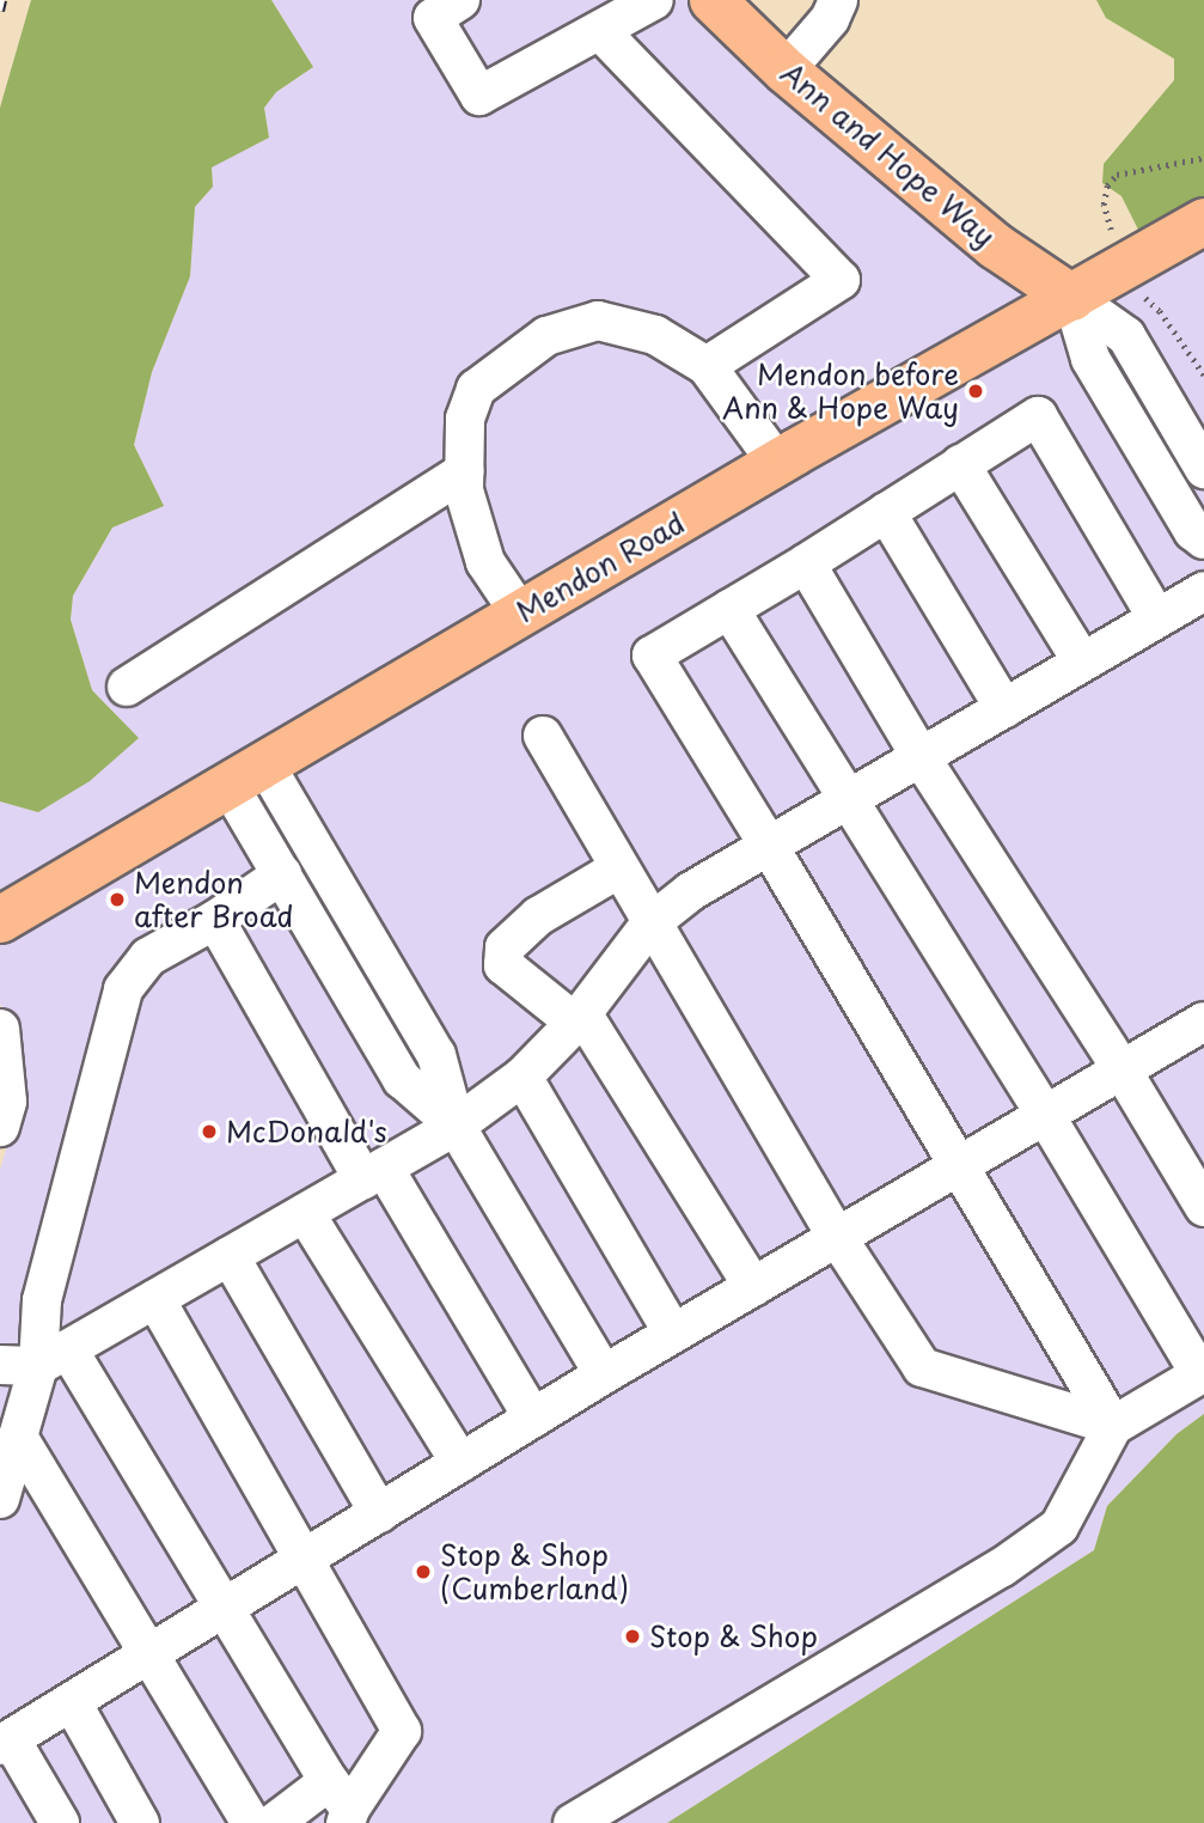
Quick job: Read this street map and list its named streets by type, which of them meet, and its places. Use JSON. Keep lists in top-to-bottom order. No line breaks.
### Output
{"streets":{"main road":["Ann and Hope Way","Mendon Road"]},"crossings":[["Ann and Hope Way","Mendon Road"]],"places":["Mendon before Ann & Hope Way","Mendon after Broad","McDonald's","Stop & Shop (Cumberland)","Stop & Shop"]}
